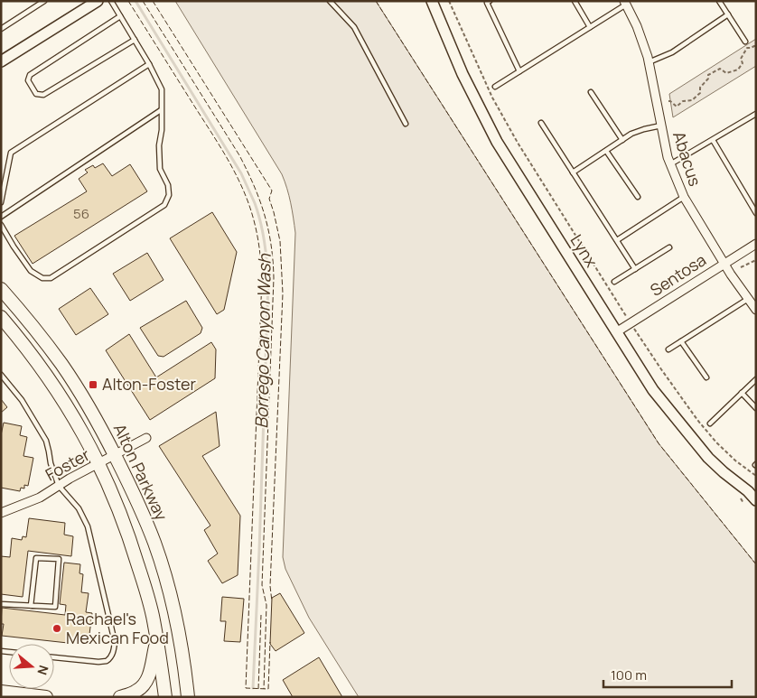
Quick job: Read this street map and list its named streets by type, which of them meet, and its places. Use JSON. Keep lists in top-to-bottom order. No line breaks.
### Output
{"streets":{"main road":["Alton Parkway"],"street":["Abacus","Lynx","Sentosa","Foster"]},"crossings":[["Abacus","Sentosa"],["Lynx","Sentosa"],["Foster","Alton Parkway"]],"water":["Borrego Canyon Wash"],"places":{"transit":["Alton-Foster"],"other":["Rachael's Mexican Food"]},"house_numbers":["56"],"scale_bar":"100 m","north":"right"}
